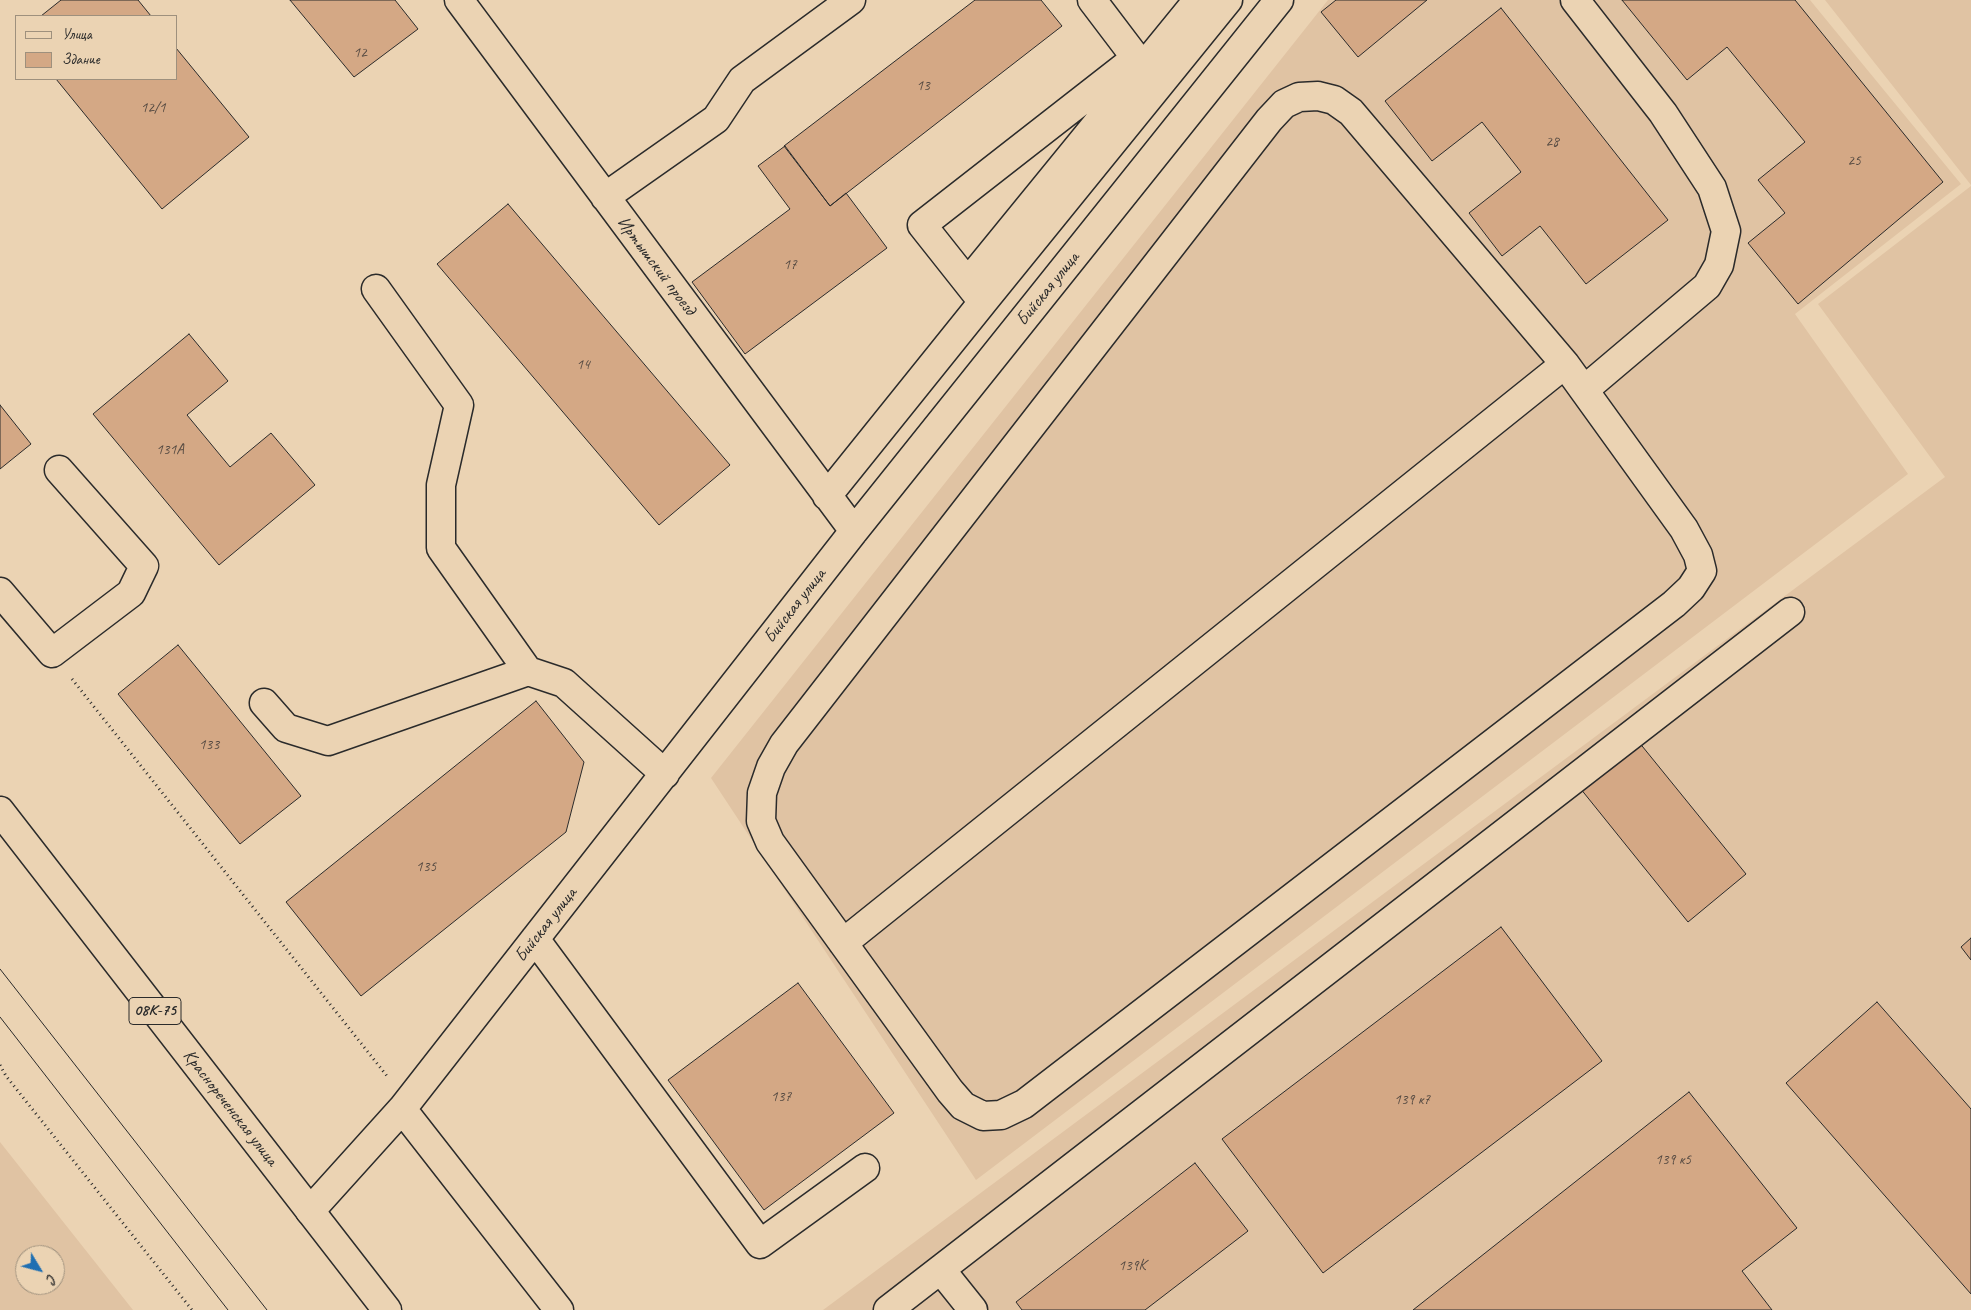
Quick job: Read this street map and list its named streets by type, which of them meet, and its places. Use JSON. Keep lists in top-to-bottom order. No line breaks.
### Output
{"streets":{"street":["Иртышский проезд","Бийская улица","08К-75","Краснореченская улица"]},"crossings":[["Иртышский проезд","Бийская улица"],["Бийская улица","Краснореченская улица"]],"house_numbers":["12","13","12/1","28","25","17","14","131А","133","135","137","139 к7","139 к5","139К"],"legend":["Улица","Здание"],"north":"bottom right"}
